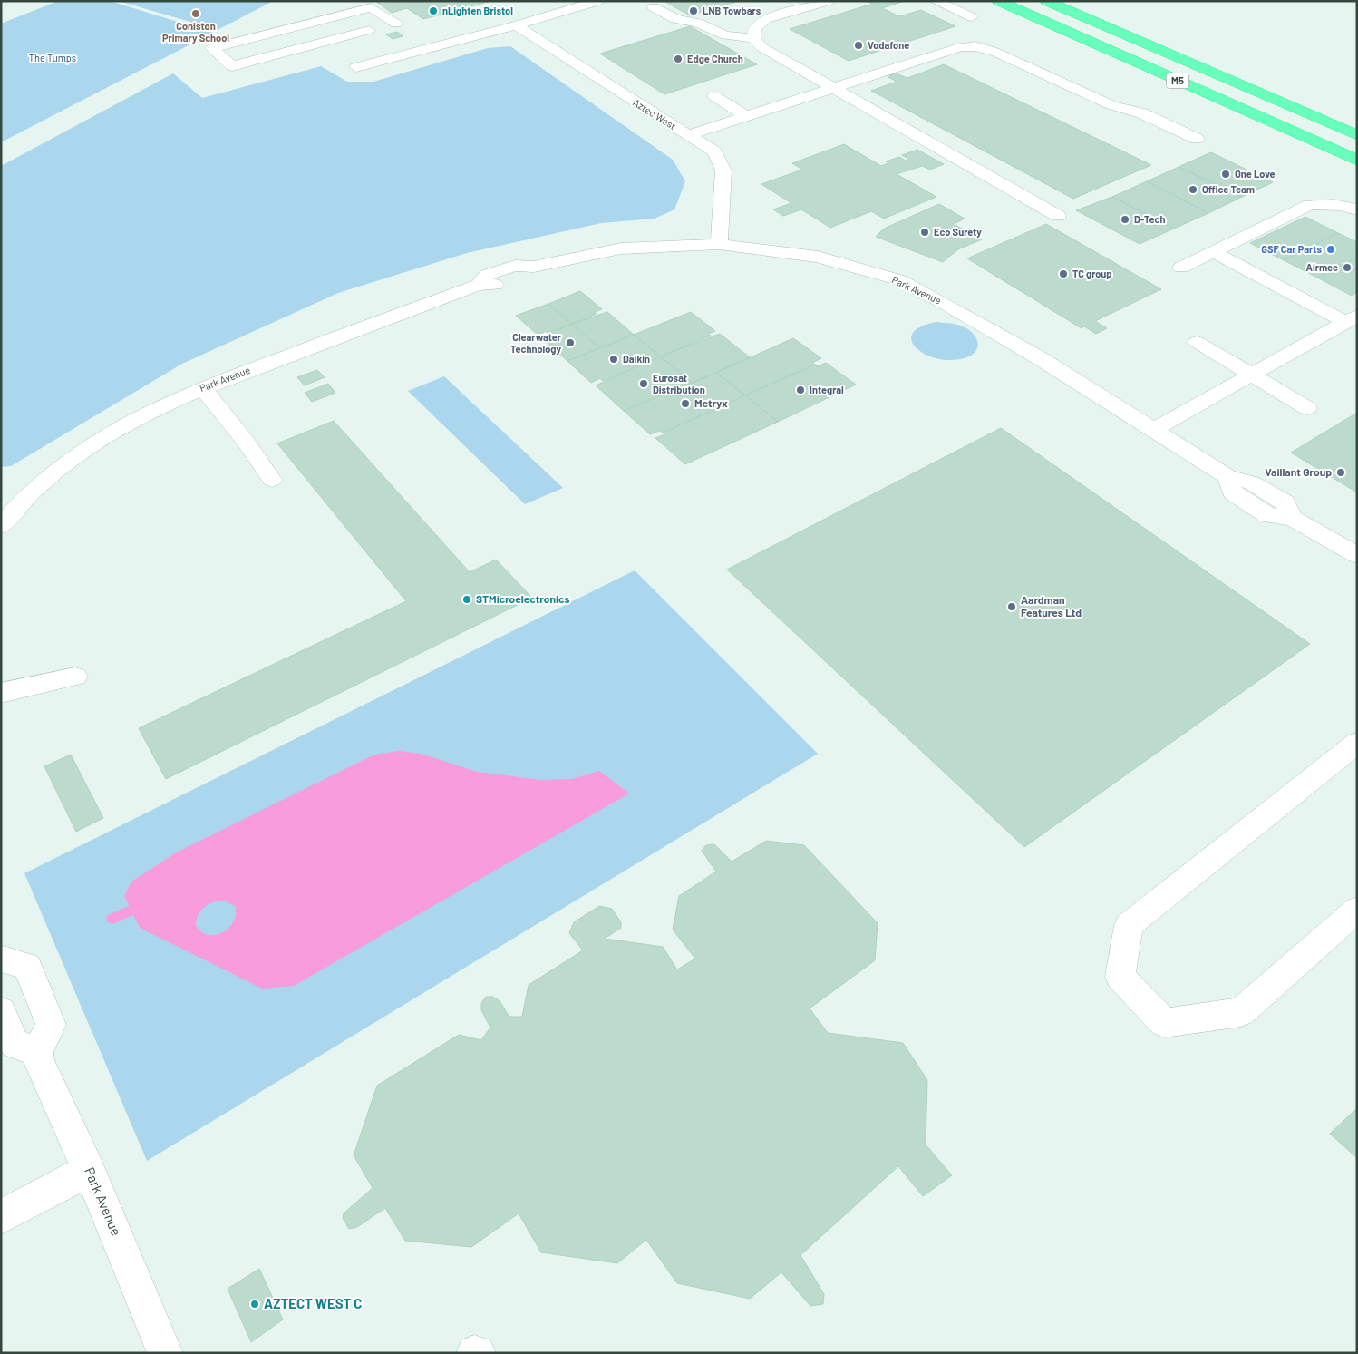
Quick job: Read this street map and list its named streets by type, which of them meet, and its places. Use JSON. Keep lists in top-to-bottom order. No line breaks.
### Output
{"streets":{"highway":["M5"],"street":["Aztec West","Park Avenue"]},"crossings":[["Aztec West","Park Avenue"]],"parks":["The Tumps"],"places":["nLighten Bristol","LNB Towbars","Coniston Primary School","Vodafone","Edge Church","One Love","Office Team","D-Tech","Eco Surety","GSF Car Parts","Airmec","TC group","Clearwater Technology","Daikin","Eurosat Distribution","Integral","Metryx","Vaillant Group","STMicroelectronics","Aardman Features Ltd","AZTECT WEST C"]}
